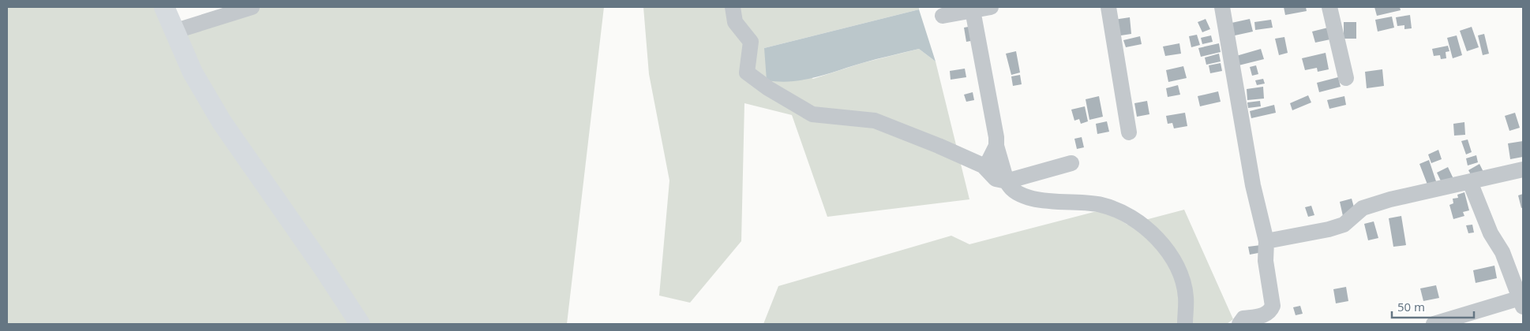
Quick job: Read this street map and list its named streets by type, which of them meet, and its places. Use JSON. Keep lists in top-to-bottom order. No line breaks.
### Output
{"scale_bar":"50 m"}
